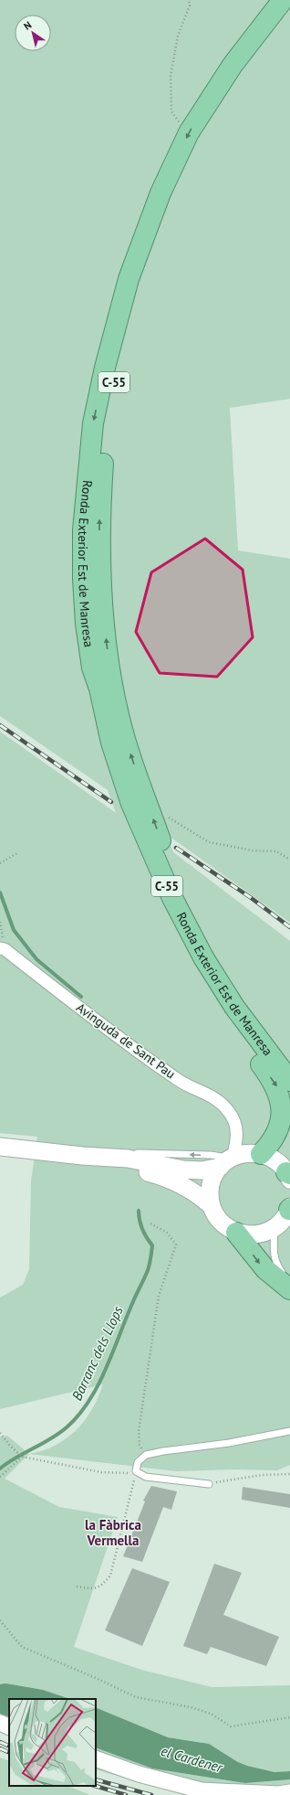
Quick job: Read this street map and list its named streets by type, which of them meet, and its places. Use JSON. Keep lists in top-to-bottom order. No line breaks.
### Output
{"streets":{"highway":["C-55","Ronda Exterior Est de Manresa"],"street":["Avinguda de Sant Pau"]},"districts":["la Fàbrica Vermella"],"water":["Barranc dels Llops","el Cardener"],"north":"top left"}
